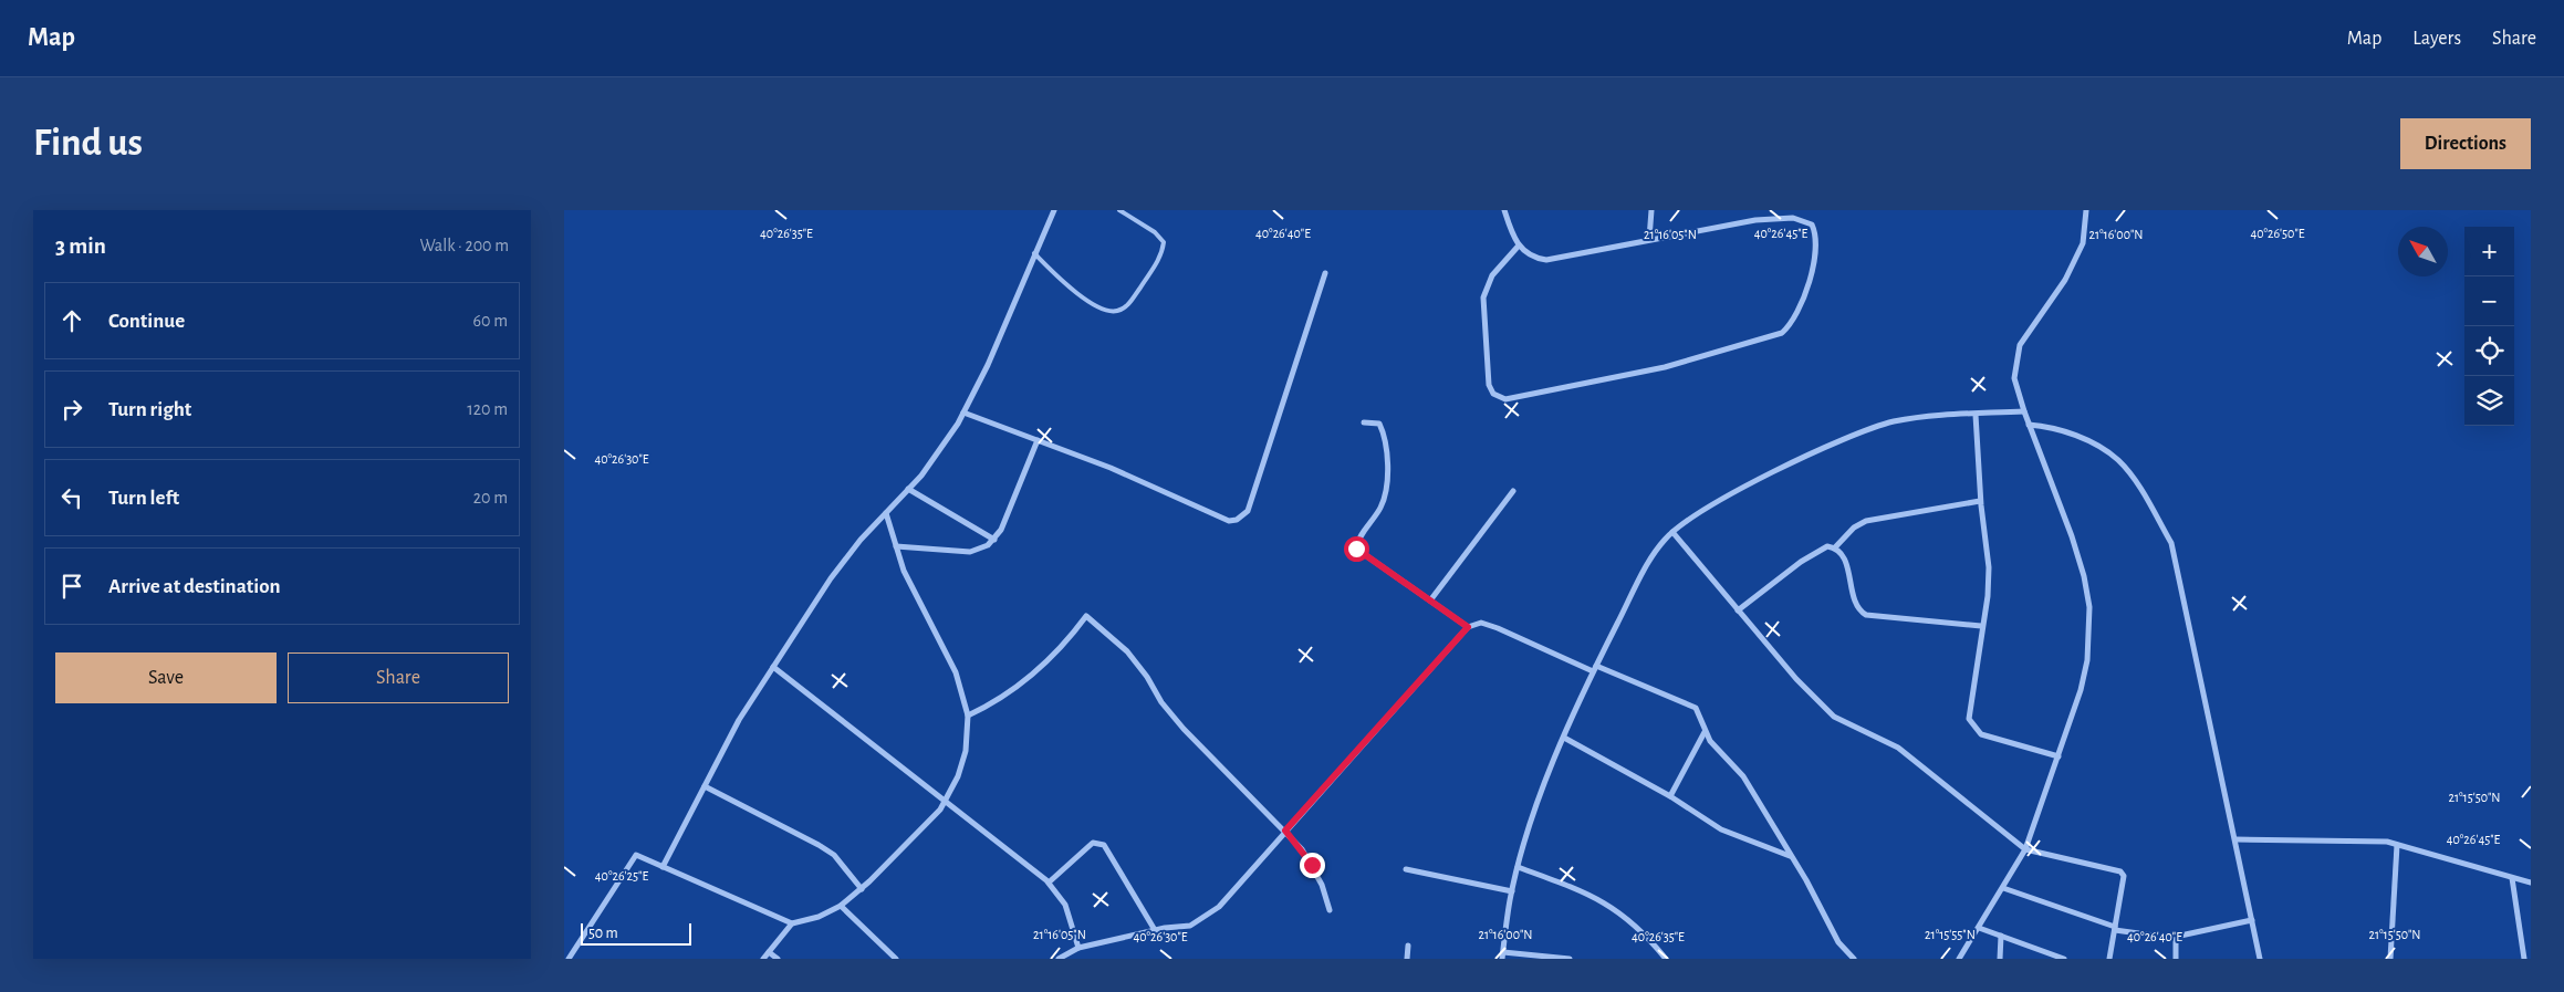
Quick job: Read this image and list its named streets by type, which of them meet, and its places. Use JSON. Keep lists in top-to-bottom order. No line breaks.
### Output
{"scale_bar":"50 m","north":"top left","page":{"header":"Map","nav":["Map","Layers","Share"],"buttons":["Directions",["Save","Share"]],"title":"Find us","heading":["3 min","Walk · 200 m"],"map_buttons":["+","−"],"list":[["Continue","60 m"],["Turn right","120 m"],["Turn left","20 m"],"Arrive at destination"],"scale":"50 m"},"coordinates":["40°26'50\"E","40°26'35\"E","40°26'40\"E","40°26'45\"E","21°16'05\"N","21°16'00\"N","40°26'30\"E","21°15'50\"N","40°26'25\"E","21°15'55\"N"]}
